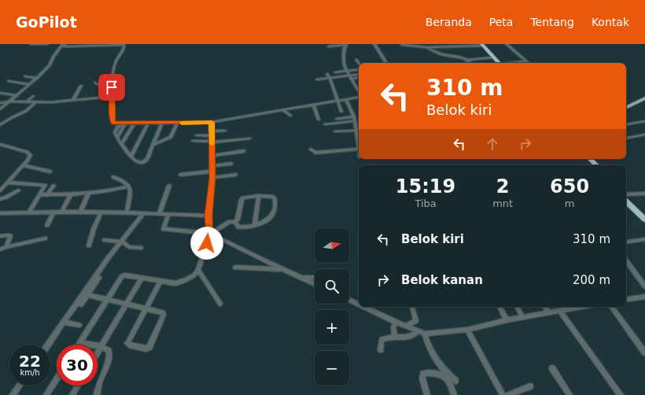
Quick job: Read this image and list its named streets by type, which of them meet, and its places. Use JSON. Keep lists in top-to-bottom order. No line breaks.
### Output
{"north":"right","page":{"header":"GoPilot","nav":["Beranda","Peta","Tentang","Kontak"],"turn":["310 m","Belok kiri"],"eta":["15:19","Tiba","2","mnt","650","m"],"list":[{"name":"Belok kiri","value":"310 m"},{"name":"Belok kanan","value":"200 m"}],"map_buttons":["+","−"],"speed":"22 km/h","limit":"30"}}
